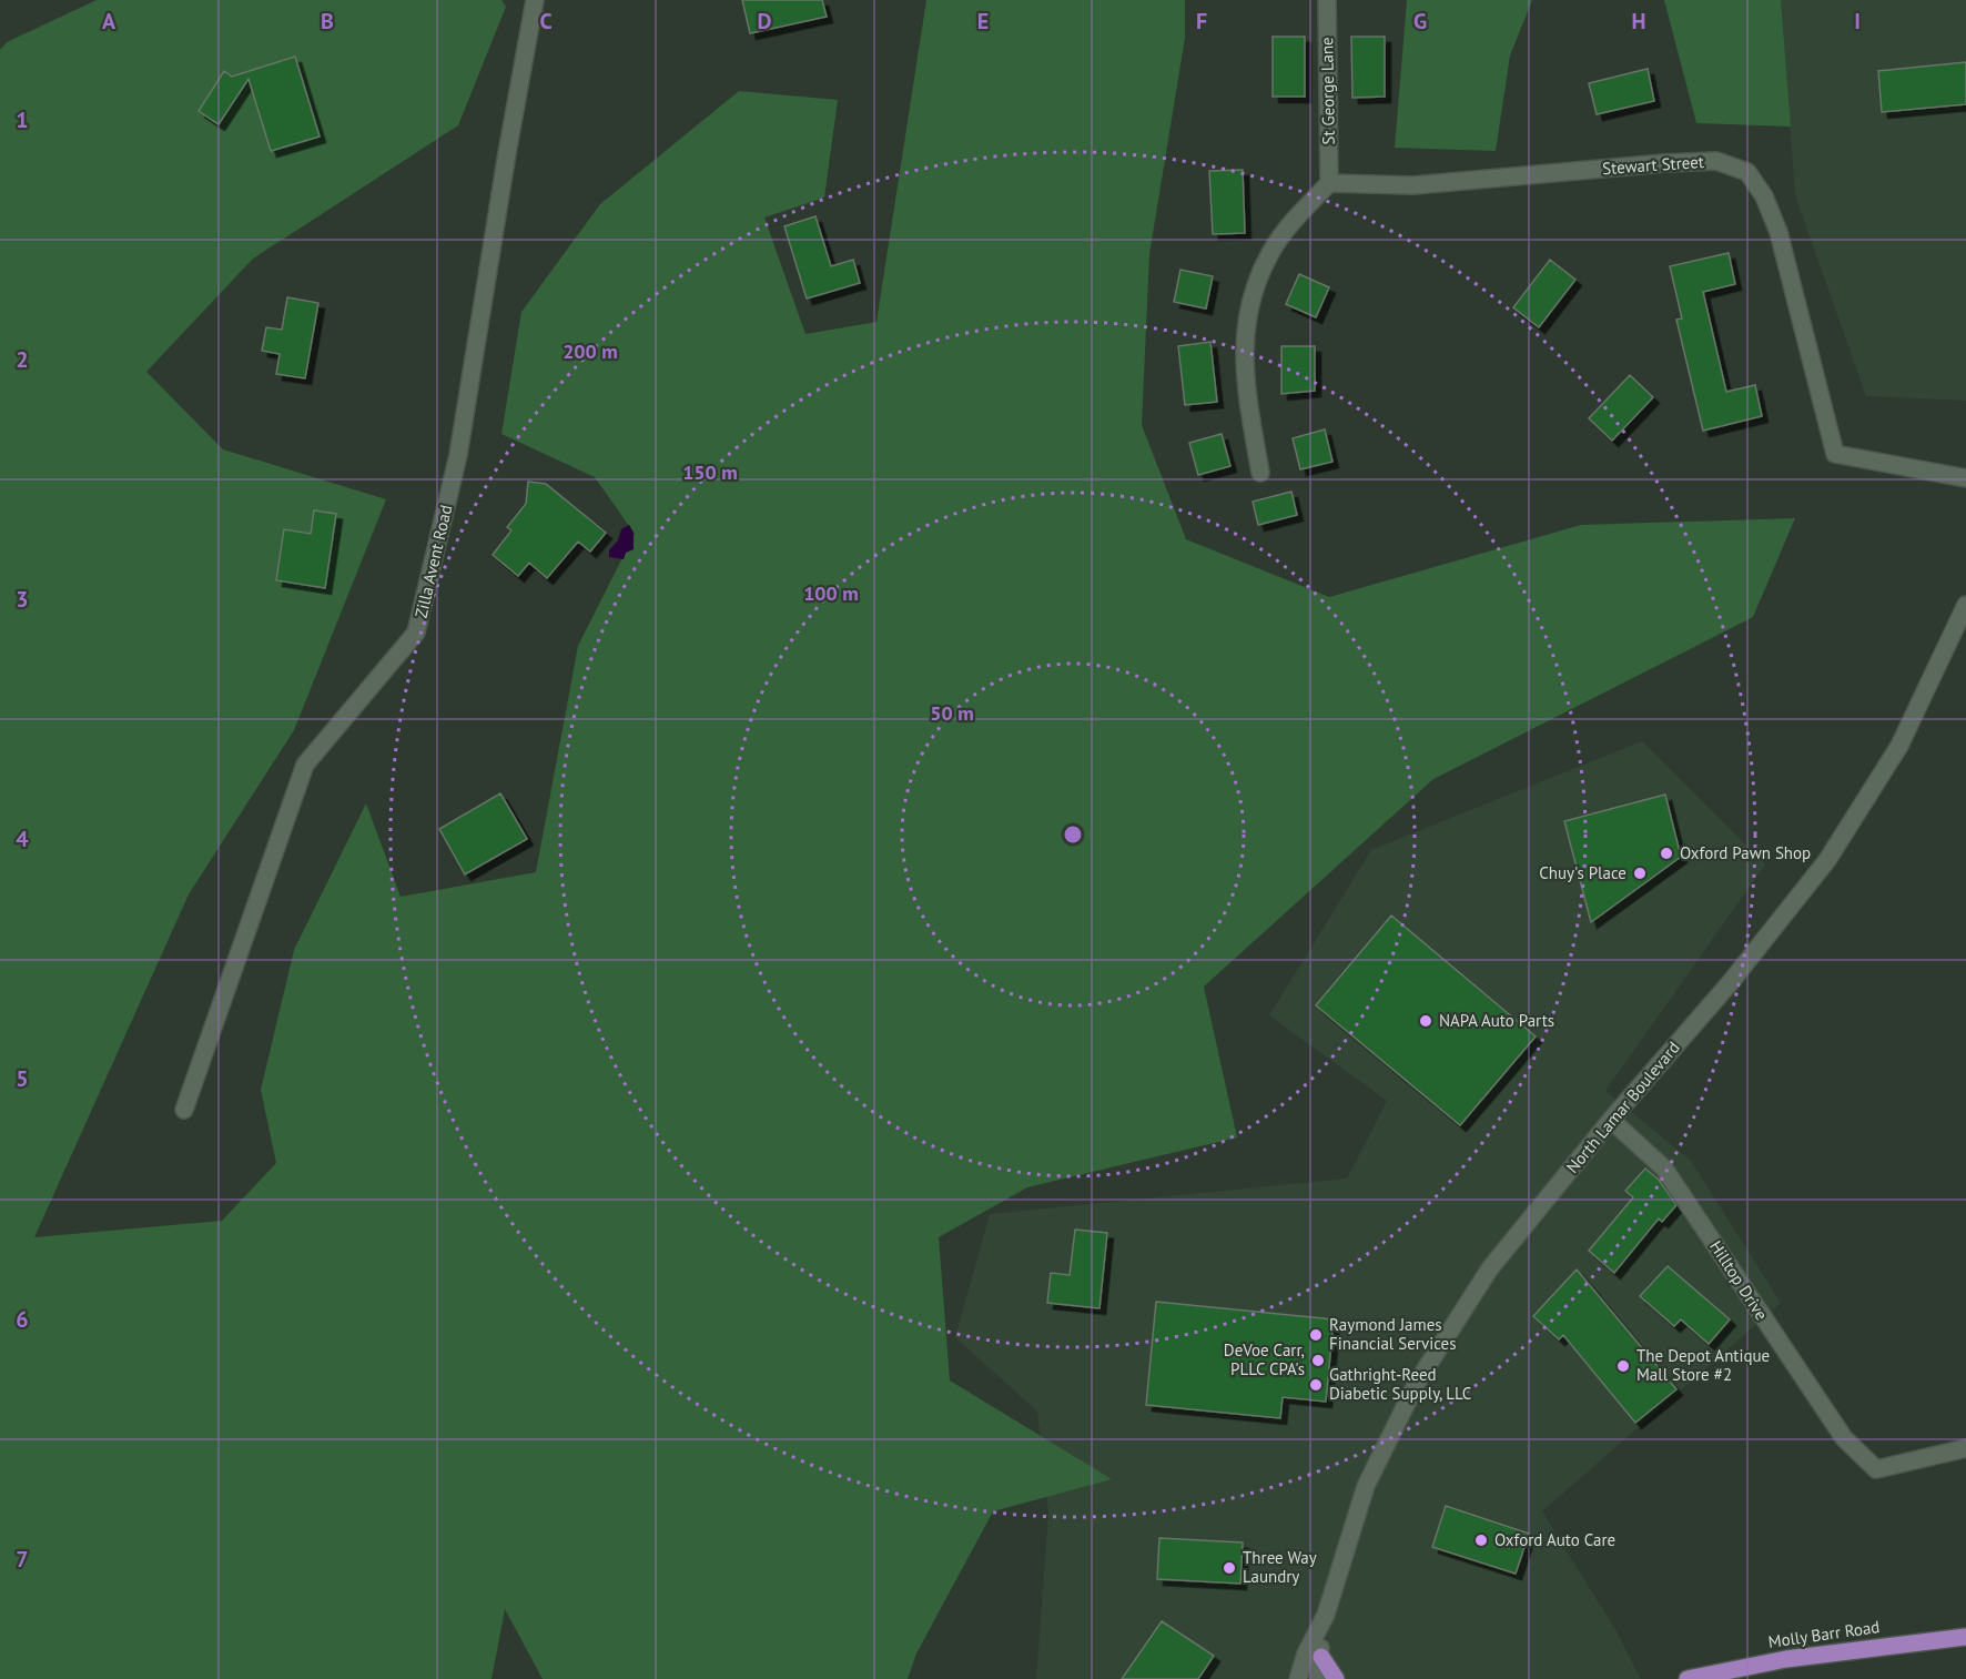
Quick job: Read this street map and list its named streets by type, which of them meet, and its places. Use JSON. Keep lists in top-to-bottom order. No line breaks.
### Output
{"streets":{"main road":["Molly Barr Road"],"street":["St George Lane","Stewart Street","Zilla Avent Road","North Lamar Boulevard","Hilltop Drive"]},"crossings":[["St George Lane","Stewart Street"],["North Lamar Boulevard","Hilltop Drive"]],"places":["Oxford Pawn Shop","Chuy's Place","NAPA Auto Parts","Raymond James Financial Services","DeVoe Carr, PLLC CPA's","The Depot Antique Mall Store #2","Gathright-Reed Diabetic Supply, LLC","Oxford Auto Care","Three Way Laundry"],"grid":{"columns":["A","B","C","D","E","F","G","H","I"],"rows":["1","2","3","4","5","6","7"]},"rings":["200 m","150 m","100 m","50 m"]}
